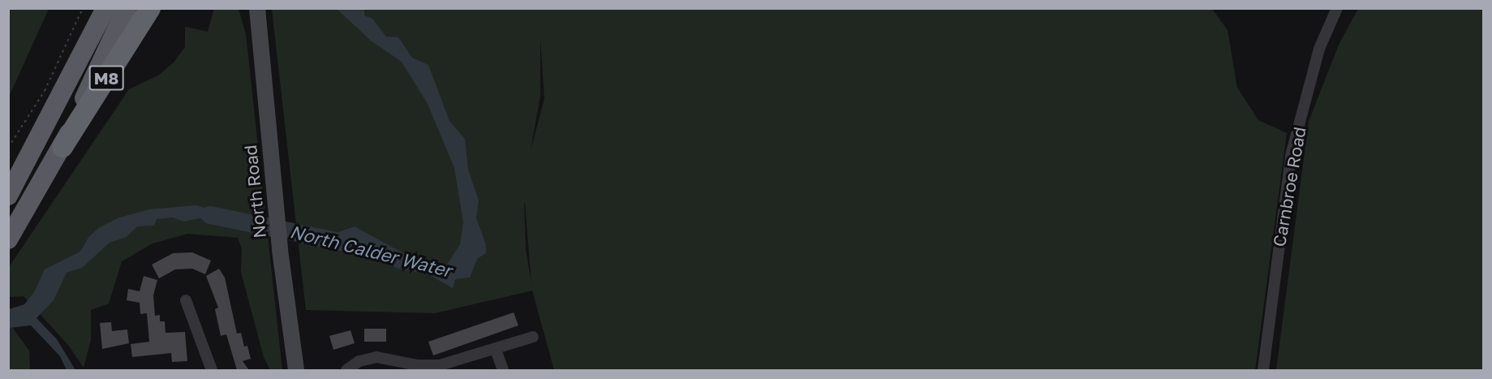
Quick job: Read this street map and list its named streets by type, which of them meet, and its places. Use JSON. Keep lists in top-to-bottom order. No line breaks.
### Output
{"streets":{"highway":["M8"],"main road":["North Road"],"street":["Carnbroe Road"]},"water":["North Calder Water"]}
